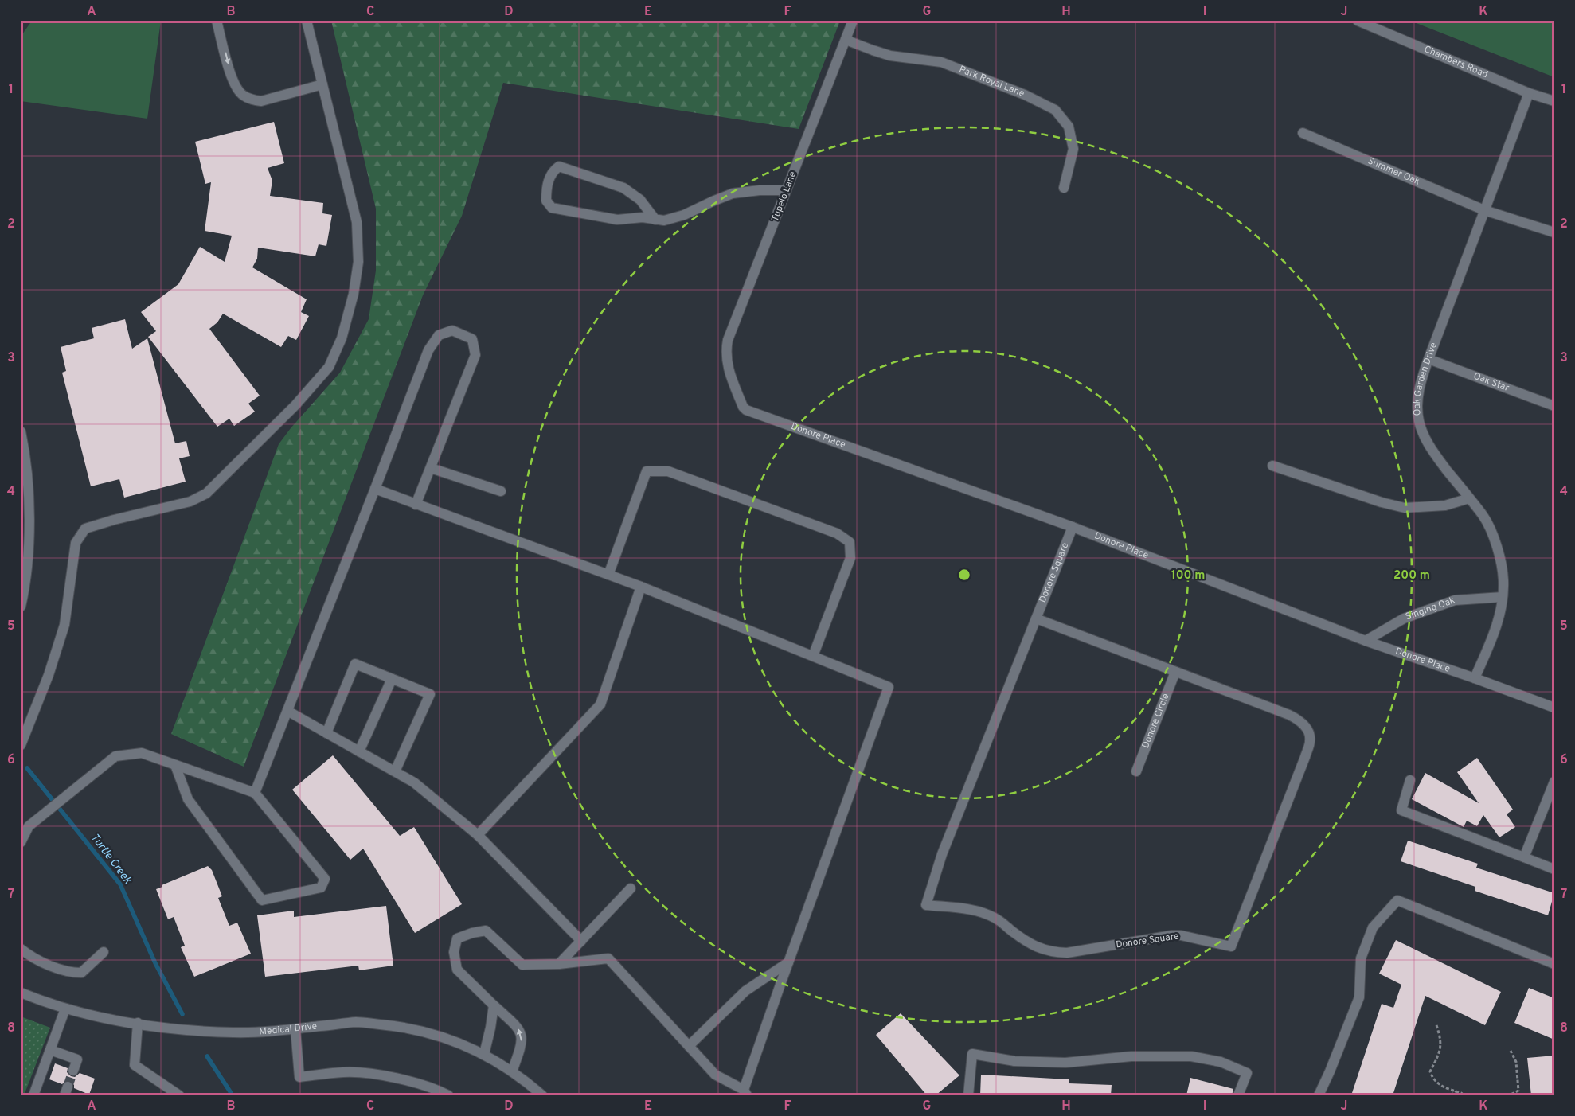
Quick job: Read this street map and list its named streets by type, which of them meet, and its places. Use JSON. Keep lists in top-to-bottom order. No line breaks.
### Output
{"streets":{"street":["Chambers Road","Park Royal Lane","Summer Oak","Tupelo Lane","Oak Garden Drive","Oak Star","Donore Place","Donore Square","Singing Oak","Donore Circle","Medical Drive"]},"crossings":[["Chambers Road","Oak Garden Drive"],["Park Royal Lane","Tupelo Lane"],["Summer Oak","Oak Garden Drive"],["Tupelo Lane","Donore Place"],["Oak Garden Drive","Oak Star"],["Oak Garden Drive","Donore Place"],["Oak Garden Drive","Singing Oak"],["Donore Place","Donore Square"],["Donore Place","Singing Oak"],["Donore Square","Donore Circle"]],"water":["Turtle Creek"],"grid":{"columns":["A","B","C","D","E","F","G","H","I","J","K"],"rows":["1","2","3","4","5","6","7","8"]},"rings":["100 m","200 m"]}
